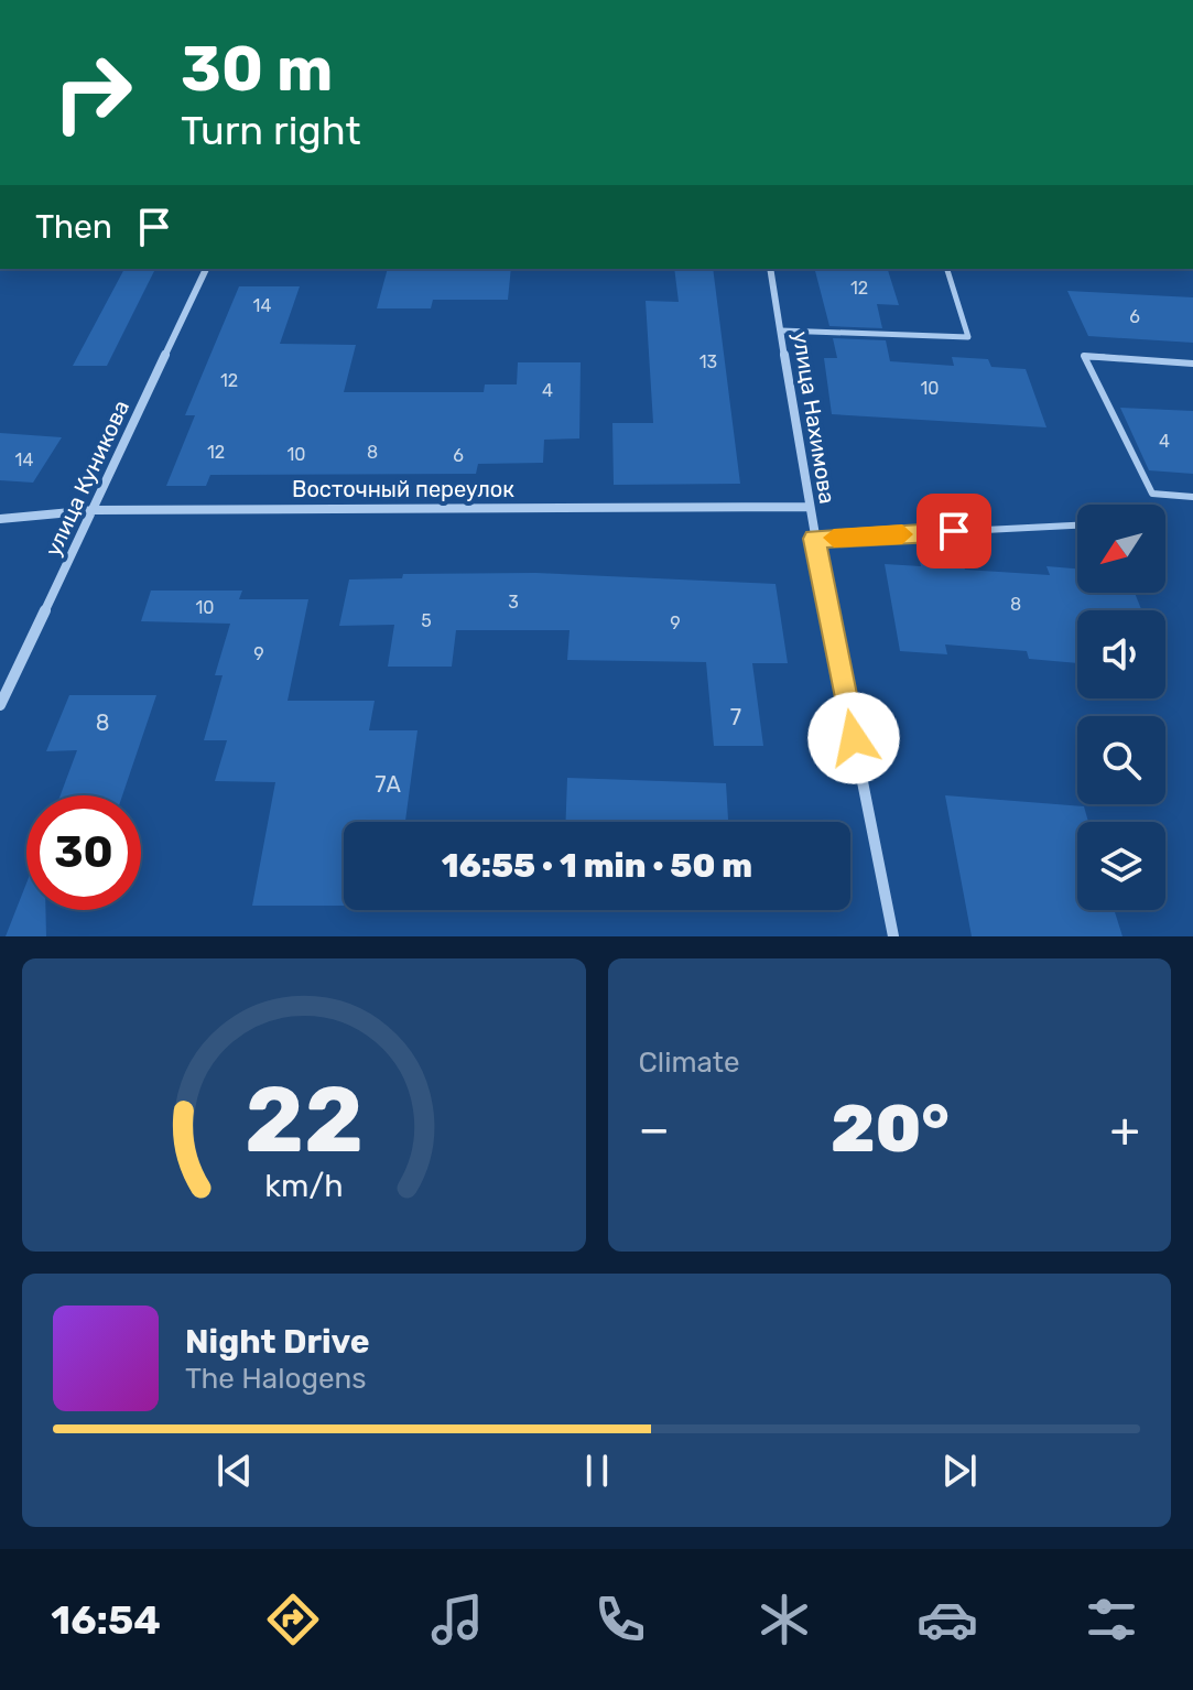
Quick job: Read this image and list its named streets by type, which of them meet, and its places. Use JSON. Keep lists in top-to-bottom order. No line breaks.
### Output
{"streets":{"street":["улица Нахимова","улица Куникова","Восточный переулок"]},"crossings":[["улица Нахимова","Восточный переулок"],["улица Куникова","Восточный переулок"]],"house_numbers":["12","14","6","13","12","10","4","4","12","8","10","6","14","3","8","10","5","9","9","7","8","7А"],"north":"bottom left","page":{"turn":["30 m","Turn right"],"then":"Then","limit":"30","trip":"16:55 · 1 min · 50 m","tile":"Climate","heat":["−","20°","+"],"song":["Night Drive","The Halogens"],"tabs":"16:54","gauge":["22","km/h"]}}
